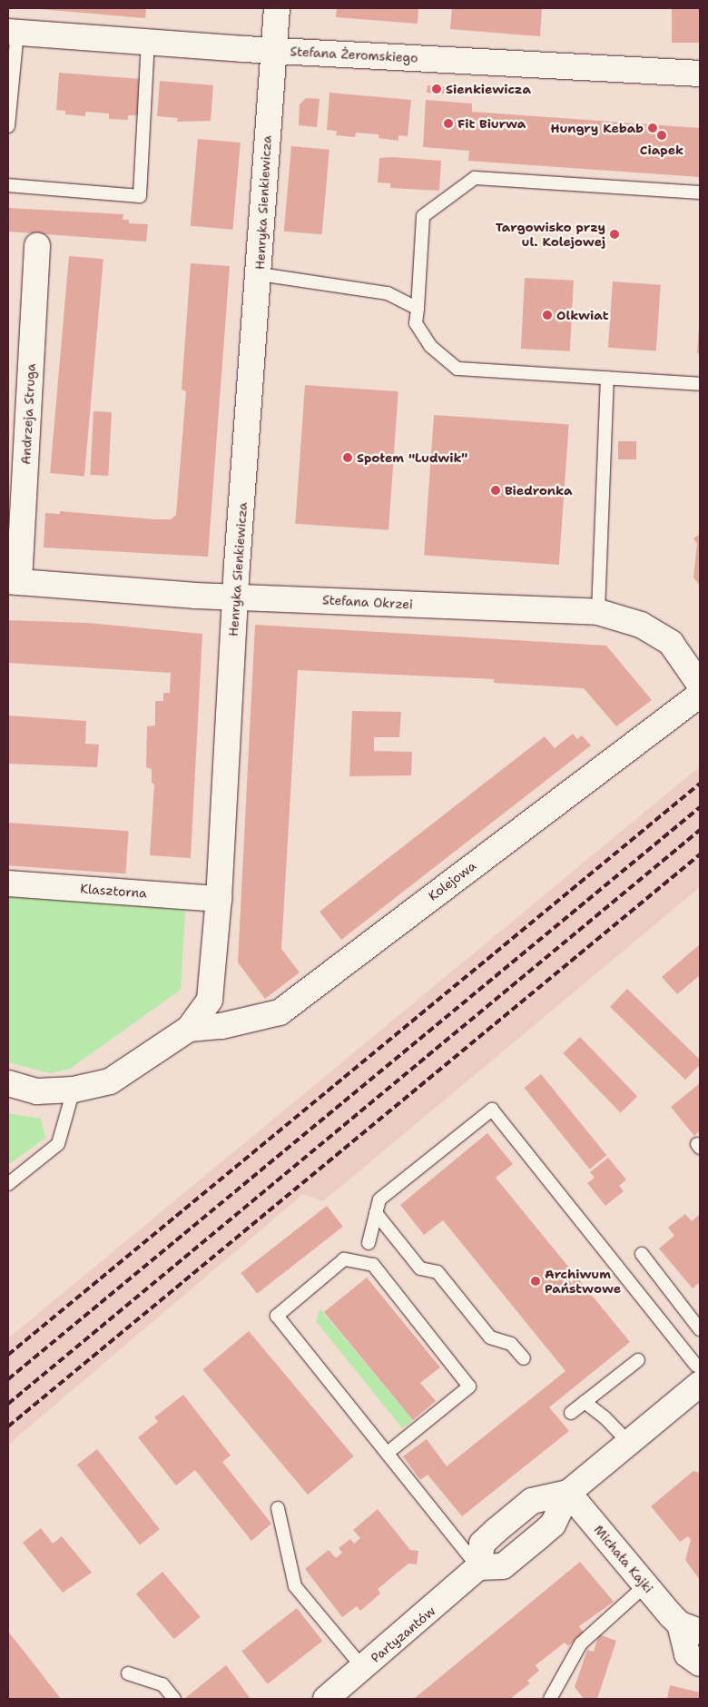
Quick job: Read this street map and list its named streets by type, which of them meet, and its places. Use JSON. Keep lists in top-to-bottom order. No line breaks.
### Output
{"streets":{"street":["Stefana Żeromskiego","Henryka Sienkiewicza","Andrzeja Struga","Stefana Okrzei","Kolejowa","Klasztorna","Michała Kajki","Partyzantów"]},"crossings":[["Stefana Żeromskiego","Henryka Sienkiewicza"],["Henryka Sienkiewicza","Stefana Okrzei"],["Henryka Sienkiewicza","Kolejowa"],["Henryka Sienkiewicza","Klasztorna"],["Andrzeja Struga","Stefana Okrzei"]],"places":["Sienkiewicza","Fit Biurwa","Hungry Kebab","Ciapek","Targowisko przy ul. Kolejowej","Olkwiat","Społem \"Ludwik\"","Biedronka","Archiwum Państwowe"]}
